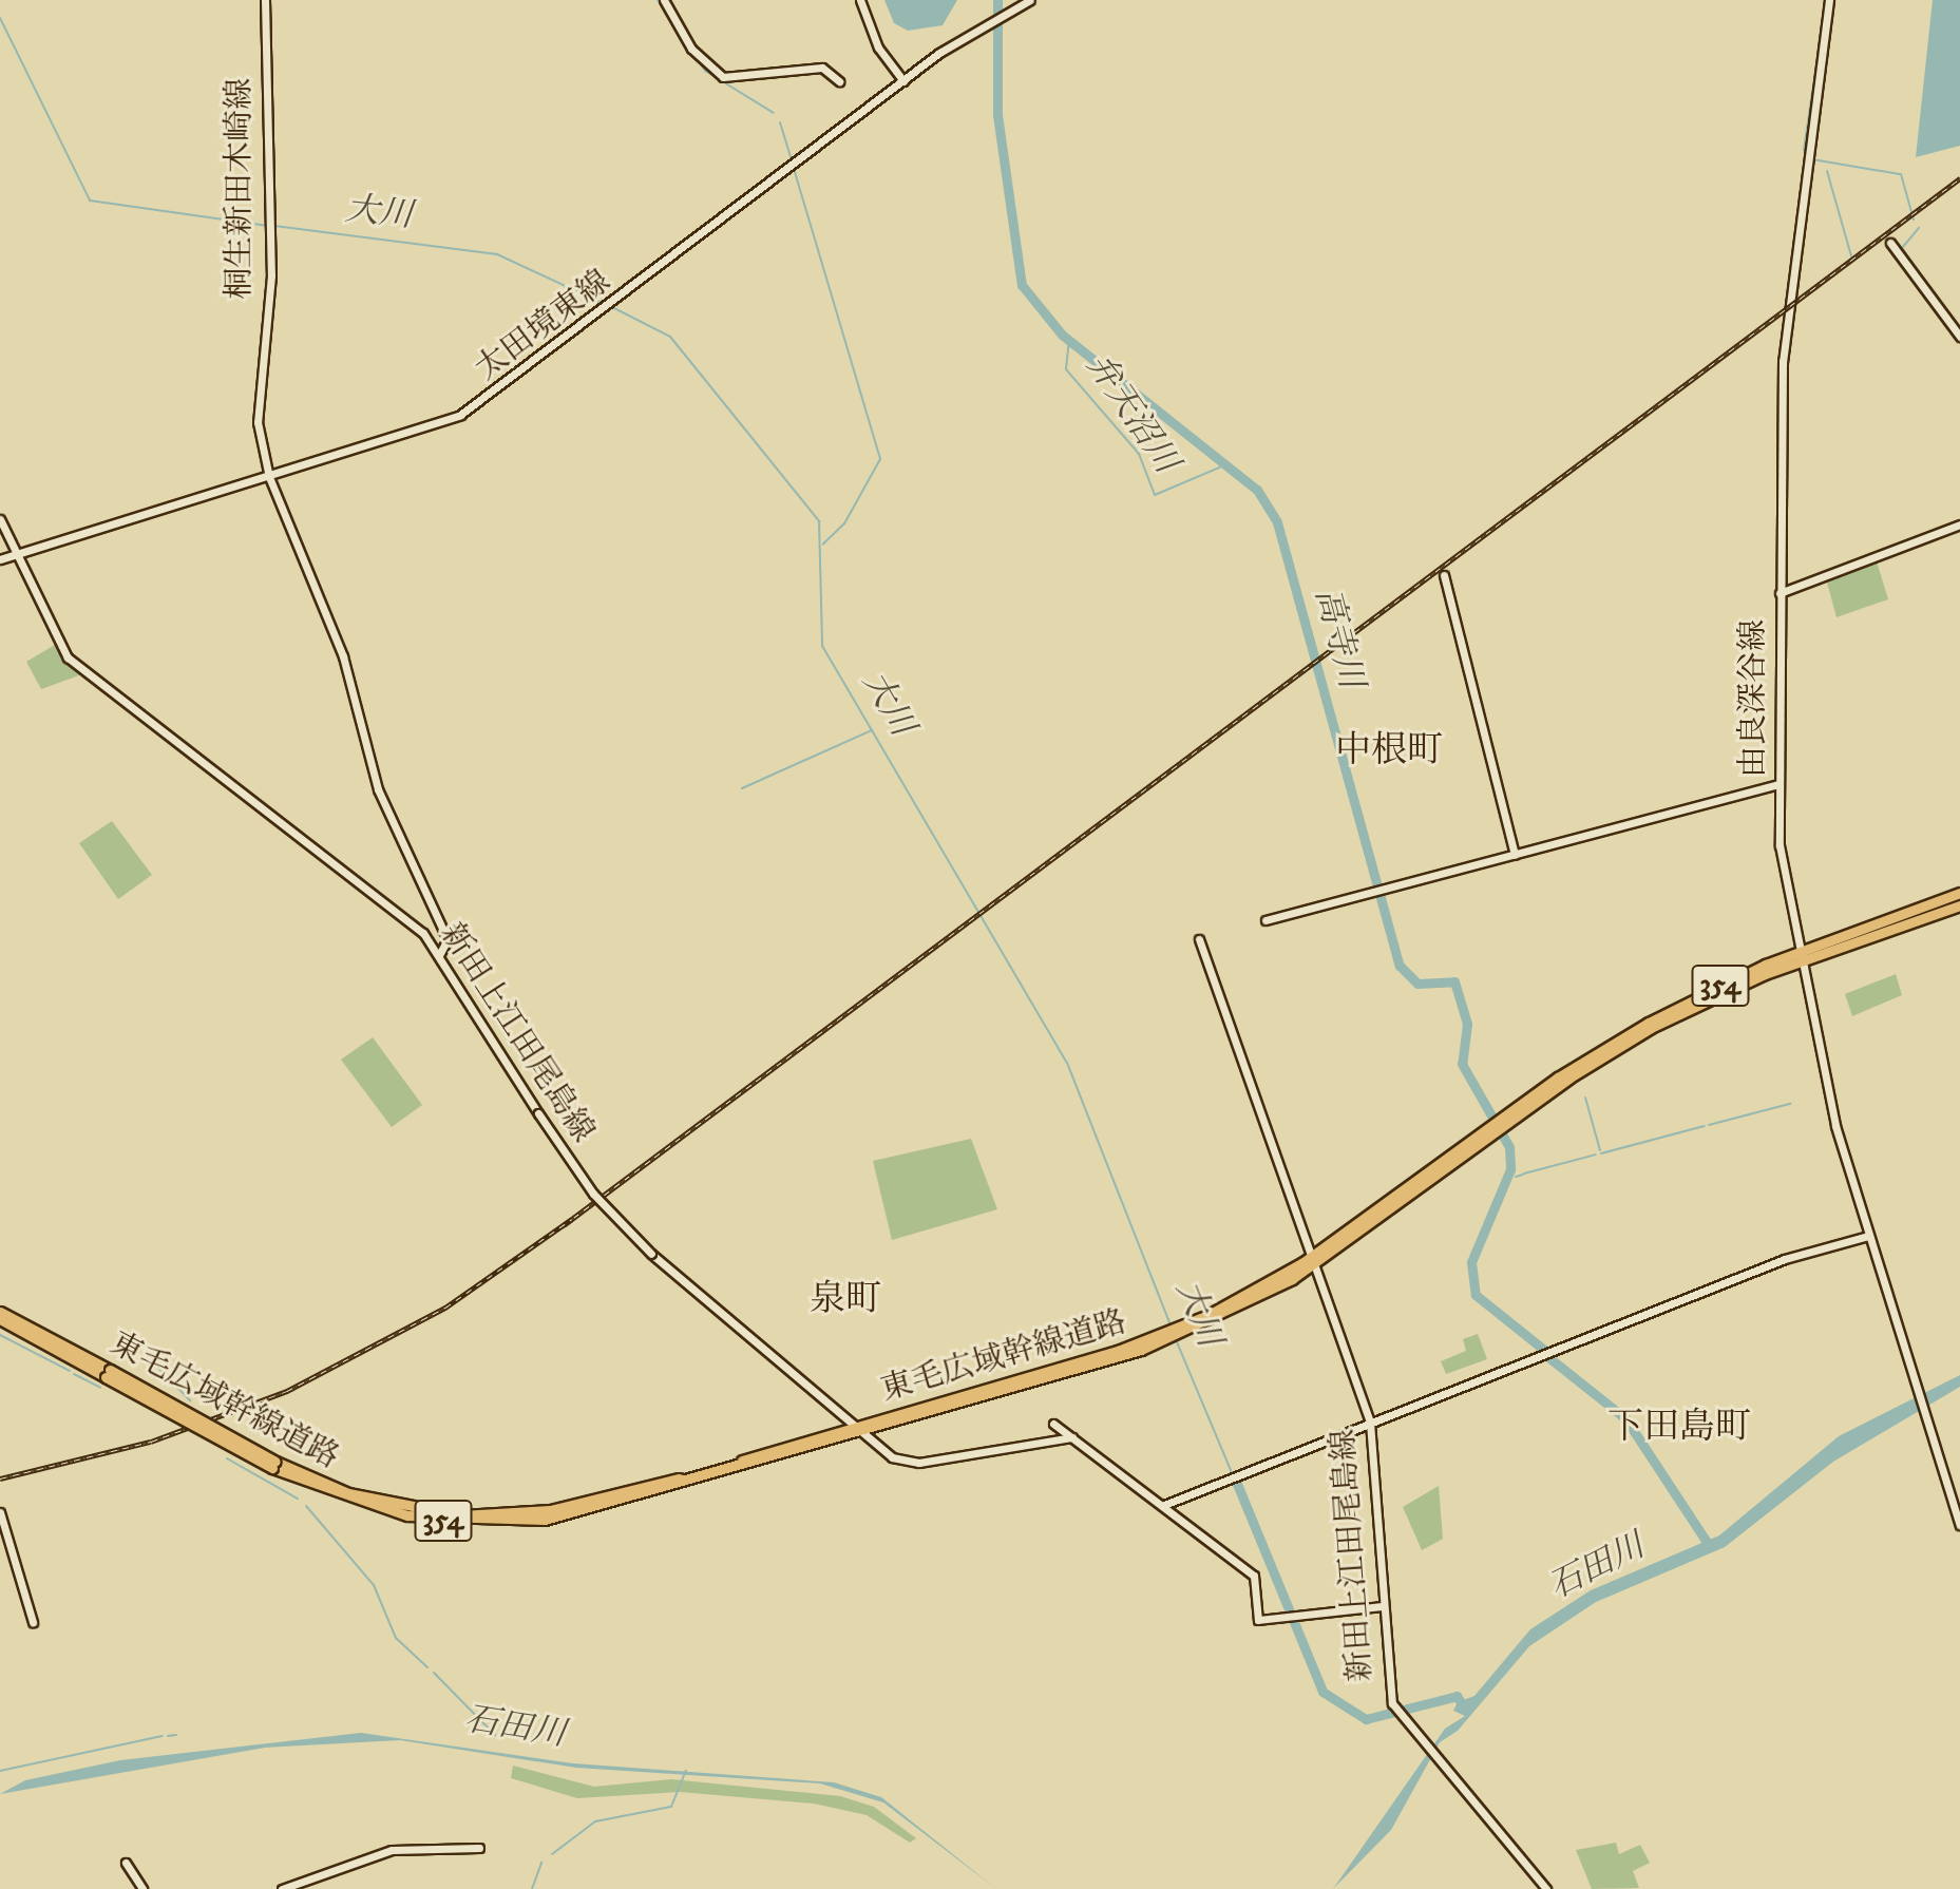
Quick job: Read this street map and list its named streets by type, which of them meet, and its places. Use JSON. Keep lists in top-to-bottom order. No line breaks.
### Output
{"streets":{"highway":["354","東毛広域幹線道路"],"main road":["桐生新田木崎線","太田境東線","由良深谷線","新田上江田尾島線"]},"crossings":[["桐生新田木崎線","太田境東線"],["桐生新田木崎線","新田上江田尾島線"],["太田境東線","新田上江田尾島線"],["由良深谷線","東毛広域幹線道路"],["新田上江田尾島線","東毛広域幹線道路"]],"districts":["中根町","泉町","下田島町"],"water":["大川","弁天沼川","高寺川","石田川"]}
